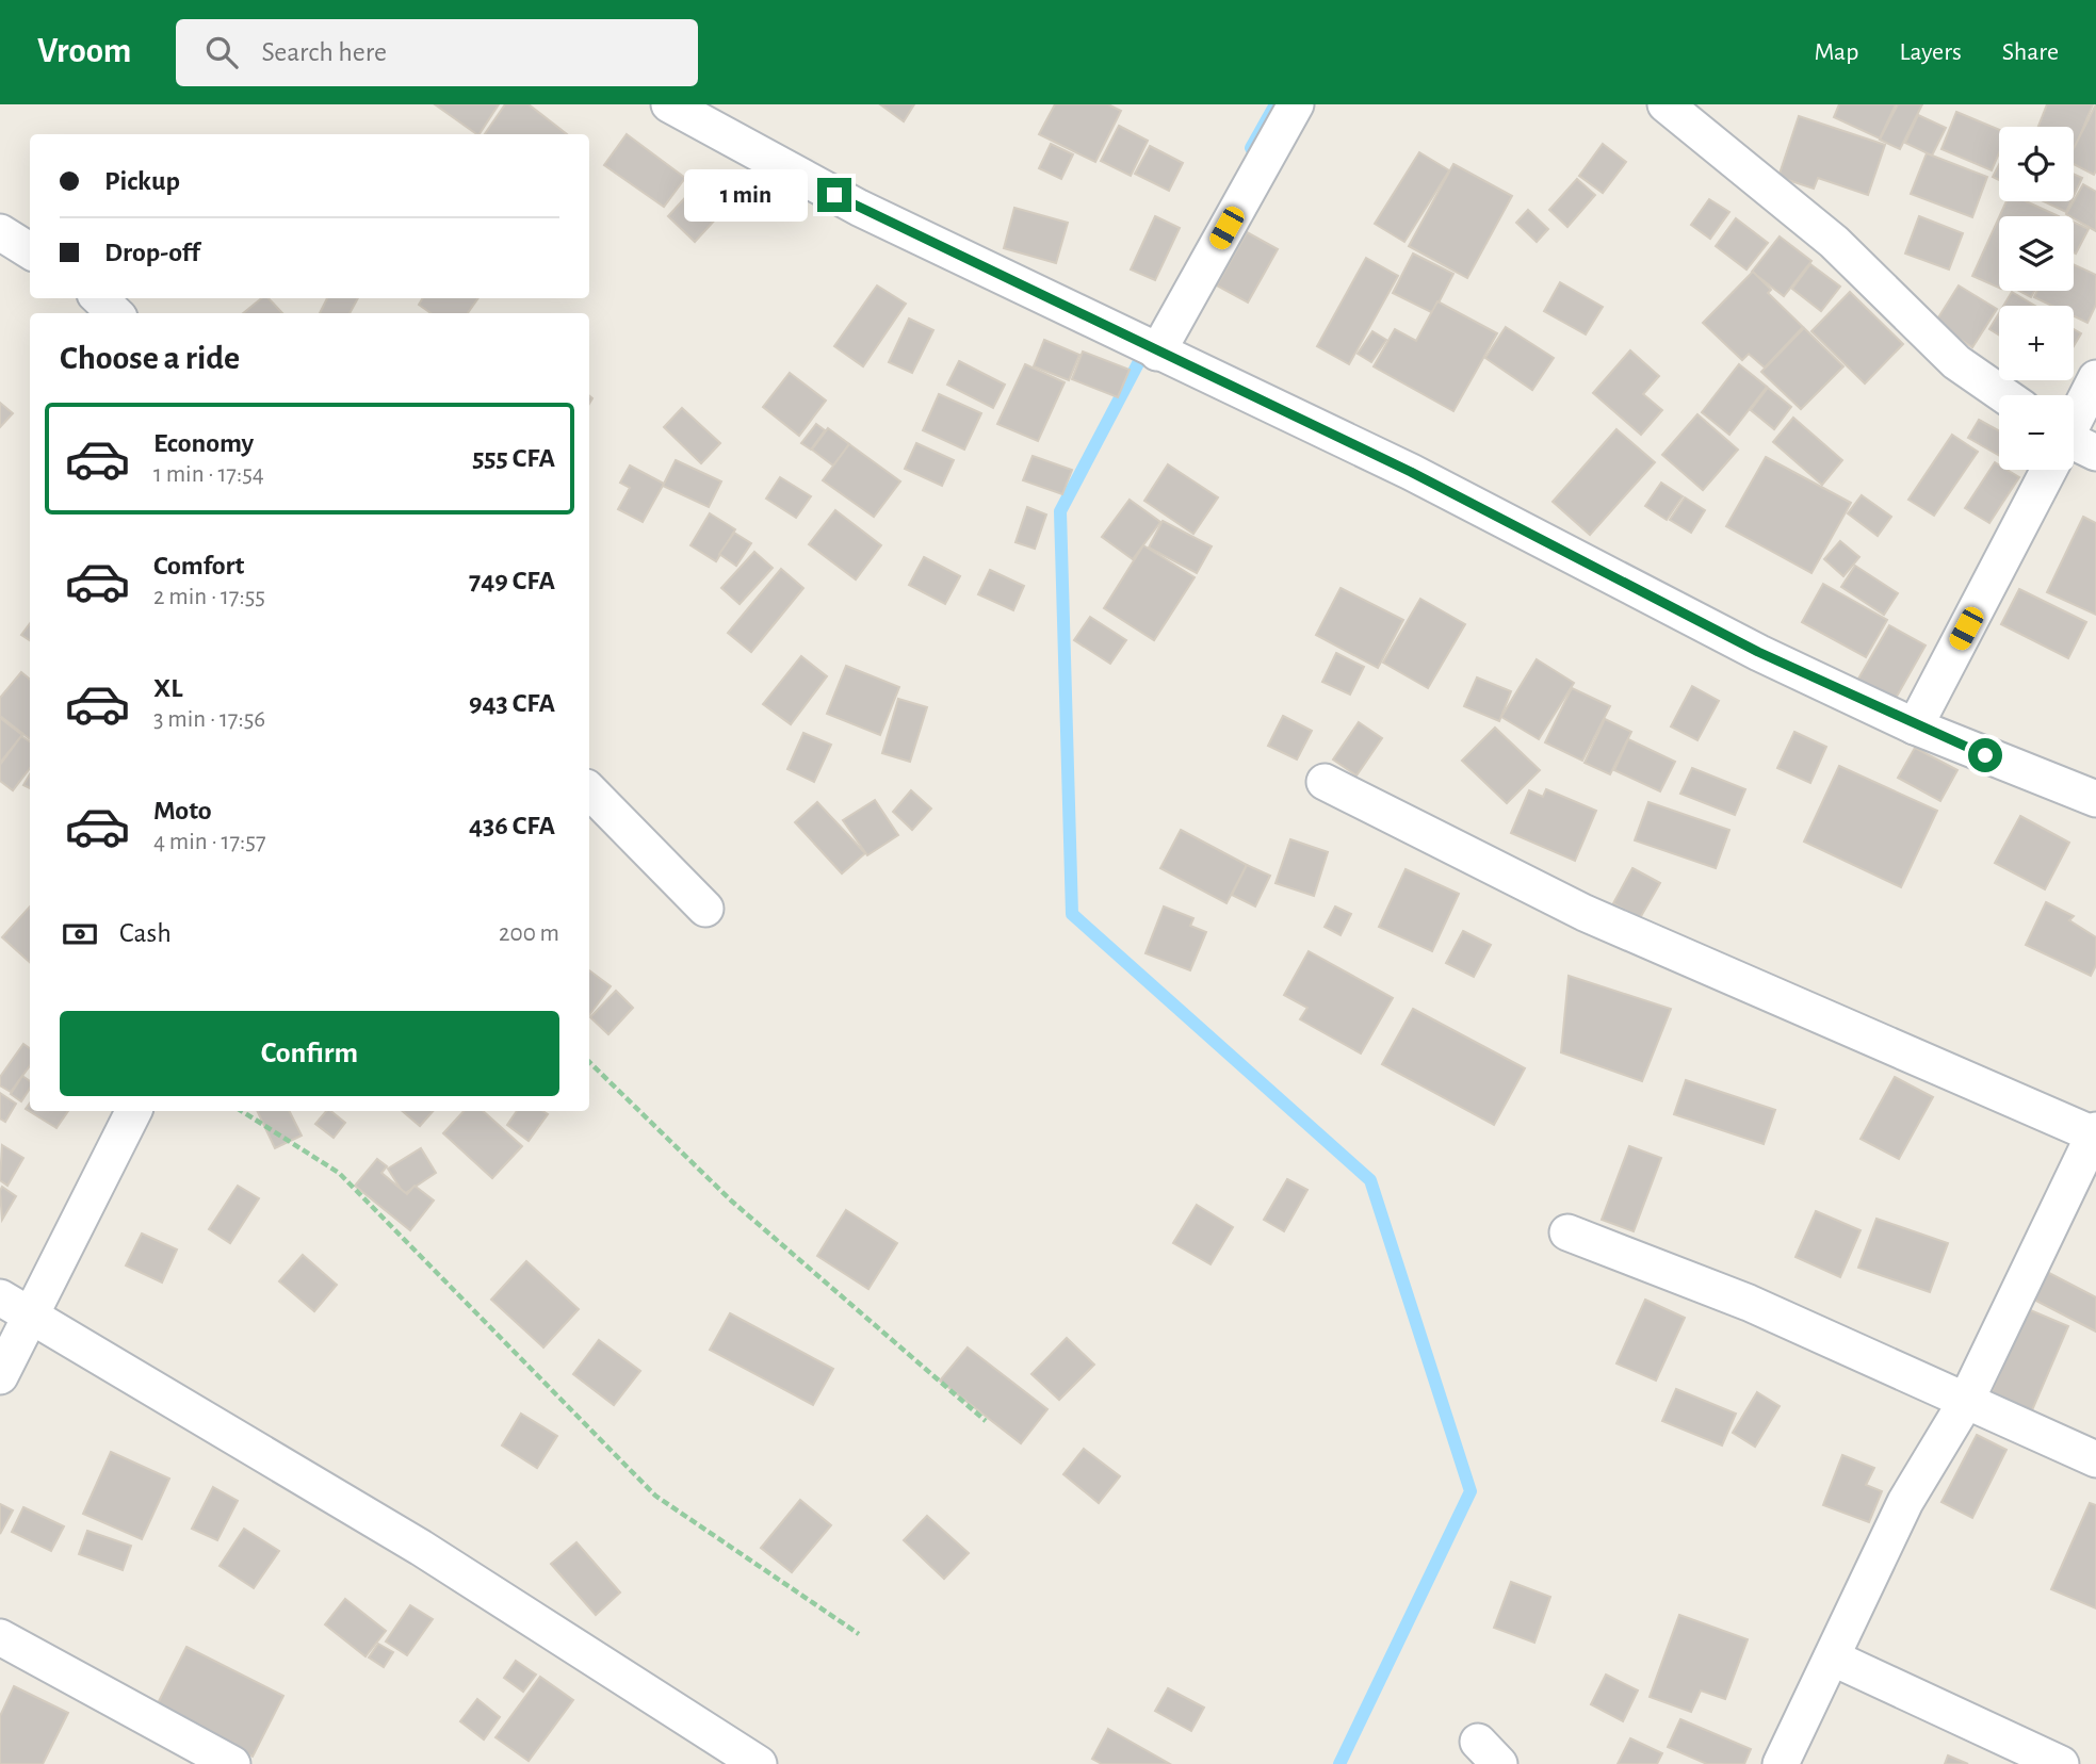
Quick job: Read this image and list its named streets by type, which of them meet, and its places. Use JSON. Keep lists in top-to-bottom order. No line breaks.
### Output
{"page":{"header":"Vroom","search":"Search here","nav":["Map","Layers","Share"],"map_buttons":["+","−"],"banner":["Pickup","Drop-off"],"bubble":"1 min","heading":"Choose a ride","list":[{"name":"Economy","note":"1 min · 17:54","value":"555 CFA"},{"name":"Comfort","note":"2 min · 17:55","value":"749 CFA"},{"name":"XL","note":"3 min · 17:56","value":"943 CFA"},{"name":"Moto","note":"4 min · 17:57","value":"436 CFA"}],"pay":["Cash","200 m"],"buttons":"Confirm"}}
